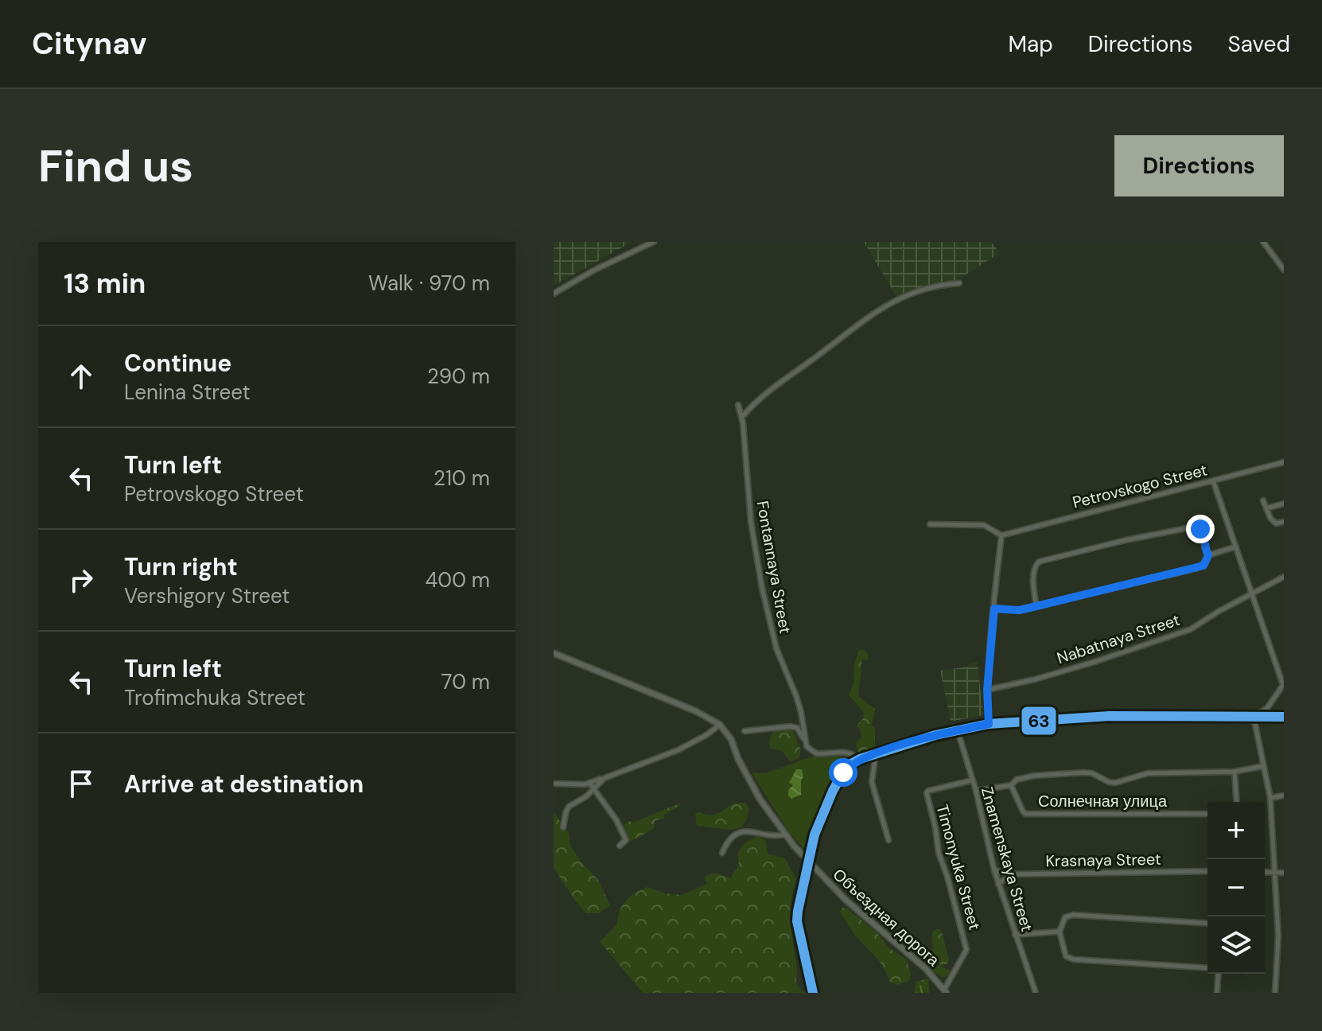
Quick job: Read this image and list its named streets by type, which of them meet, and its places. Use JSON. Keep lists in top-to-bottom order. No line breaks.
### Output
{"streets":{"street":["Petrovskogo Street","Fontannaya Street","Nabatnaya Street","Солнечная улица","Znamenskaya Street","Krasnaya Street","Timonyuka Street","Объездная дорога"]},"crossings":[["Znamenskaya Street","Krasnaya Street"],["Znamenskaya Street","Timonyuka Street"],["Timonyuka Street","Объездная дорога"]],"lines":["transit line 63"],"page":{"header":"Citynav","nav":["Map","Directions","Saved"],"buttons":"Directions","title":"Find us","heading":["13 min","Walk · 970 m"],"list":[["Continue","Lenina Street","290 m"],["Turn left","Petrovskogo Street","210 m"],["Turn right","Vershigory Street","400 m"],["Turn left","Trofimchuka Street","70 m"],"Arrive at destination"],"map_buttons":["+","−"]}}
